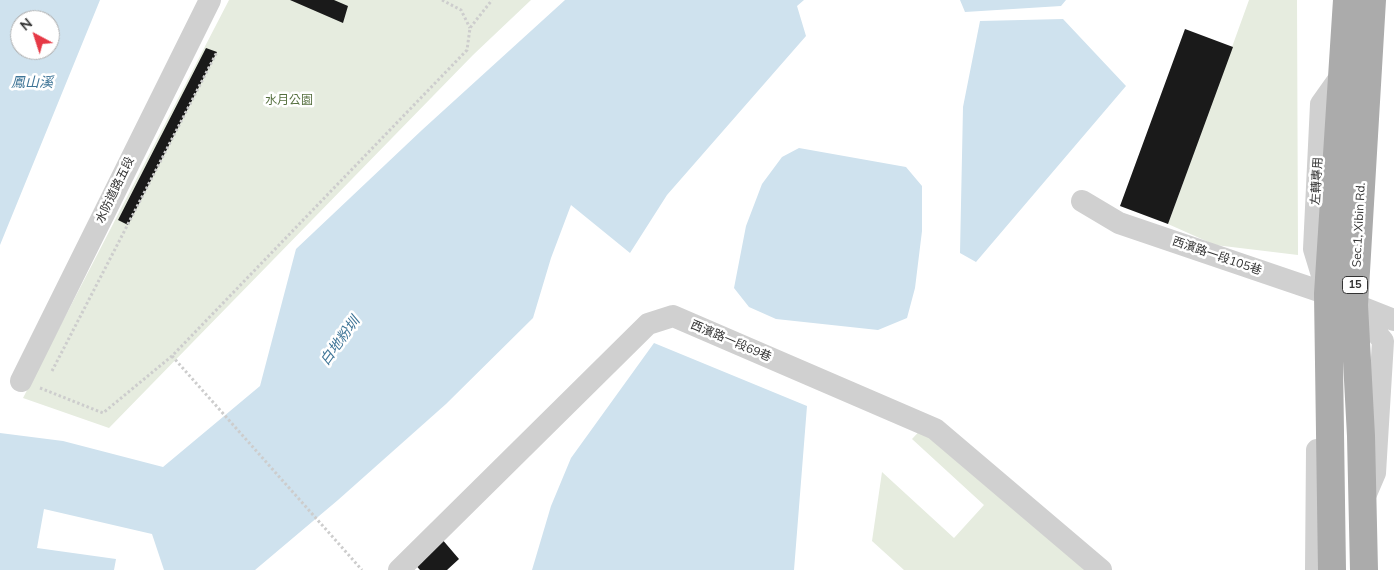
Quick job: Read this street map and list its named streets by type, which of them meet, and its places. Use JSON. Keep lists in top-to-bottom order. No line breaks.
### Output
{"streets":{"main road":["Sec.1, Xibin Rd.","15"],"street":["水防道路五段","西濱路一段105巷","西濱路一段69巷"]},"crossings":[["Sec.1, Xibin Rd.","西濱路一段105巷"]],"water":["鳳山溪","白地粉圳"],"parks":["水月公園"],"north":"top left"}
